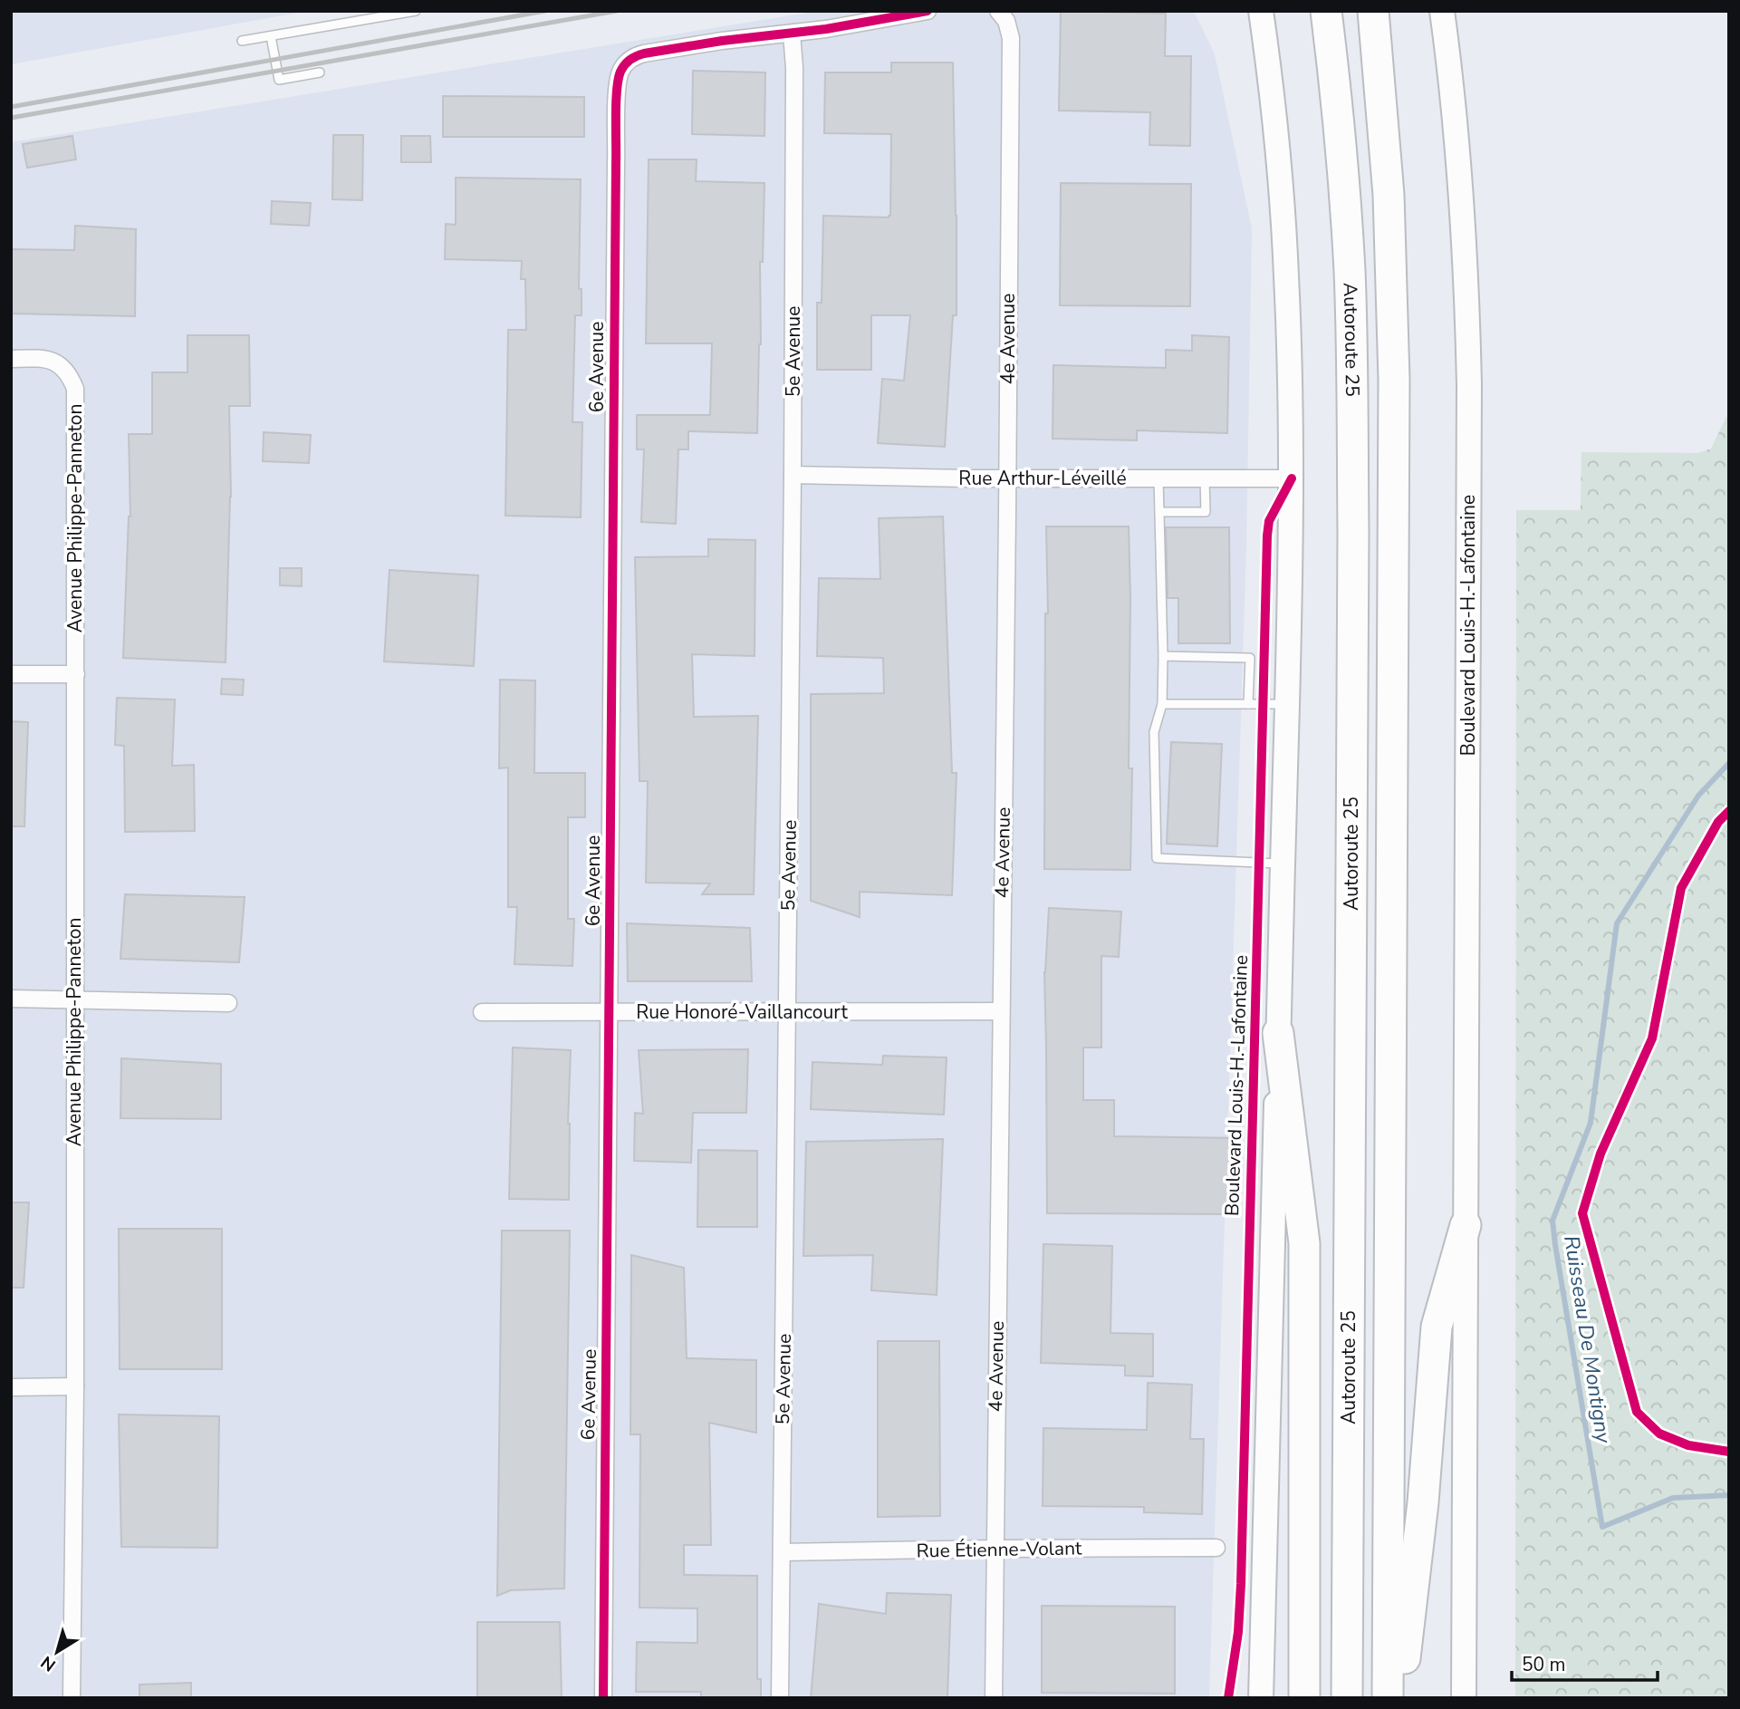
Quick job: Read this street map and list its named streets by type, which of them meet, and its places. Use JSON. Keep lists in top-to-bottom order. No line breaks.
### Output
{"streets":{"highway":["Autoroute 25"],"main road":["Boulevard Louis-H.-Lafontaine"],"street":["4e Avenue","5e Avenue","6e Avenue","Rue Arthur-Léveillé","Avenue Philippe-Panneton","Rue Honoré-Vaillancourt","Rue Étienne-Volant"]},"crossings":[["4e Avenue","Rue Arthur-Léveillé"],["4e Avenue","Rue Honoré-Vaillancourt"],["4e Avenue","Rue Étienne-Volant"],["5e Avenue","6e Avenue"],["5e Avenue","Rue Arthur-Léveillé"],["5e Avenue","Rue Honoré-Vaillancourt"],["5e Avenue","Rue Étienne-Volant"],["6e Avenue","Rue Honoré-Vaillancourt"],["Rue Arthur-Léveillé","Boulevard Louis-H.-Lafontaine"]],"water":["Ruisseau De Montigny"],"scale_bar":"50 m","north":"bottom left"}
